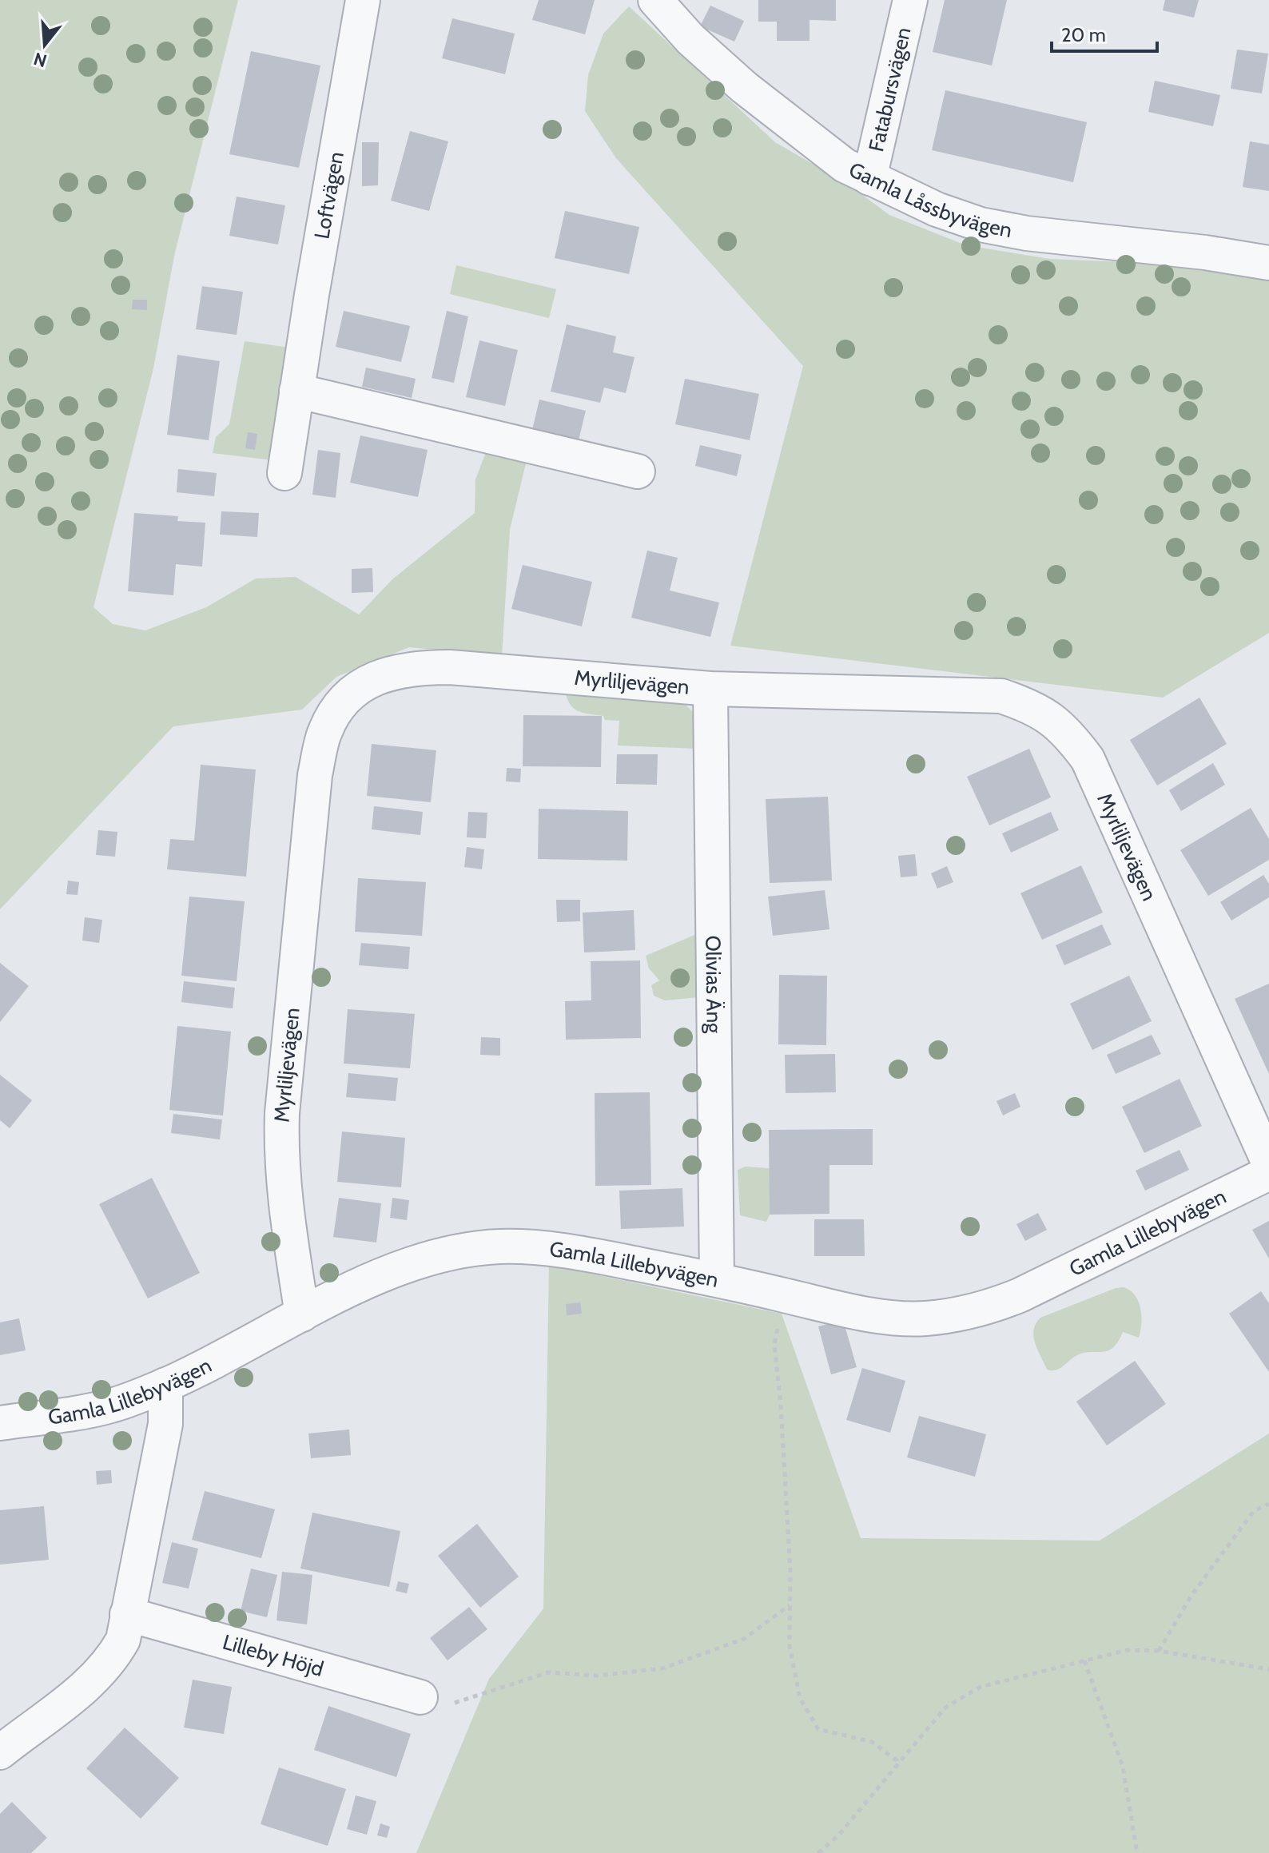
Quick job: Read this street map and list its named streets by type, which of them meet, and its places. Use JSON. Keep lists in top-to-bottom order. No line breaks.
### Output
{"streets":{"street":["Fatabursvägen","Loftvägen","Gamla Låssbyvägen","Myrliljevägen","Olivias Äng","Gamla Lillebyvägen","Lilleby Höjd"]},"crossings":[["Fatabursvägen","Gamla Låssbyvägen"],["Myrliljevägen","Olivias Äng"],["Myrliljevägen","Gamla Lillebyvägen"],["Olivias Äng","Gamla Lillebyvägen"]],"scale_bar":"20 m","north":"bottom"}
